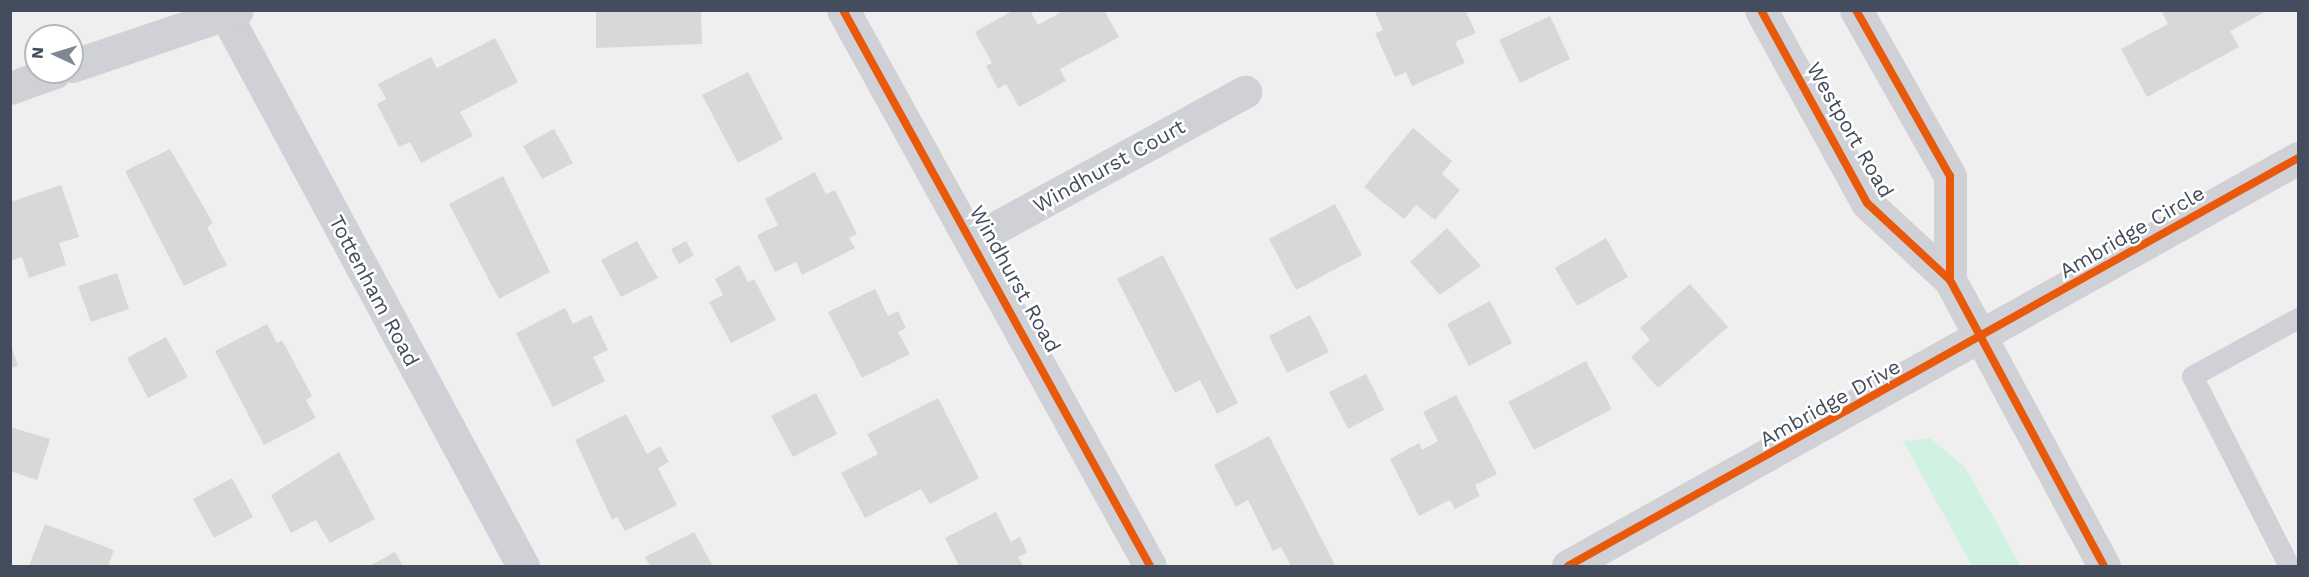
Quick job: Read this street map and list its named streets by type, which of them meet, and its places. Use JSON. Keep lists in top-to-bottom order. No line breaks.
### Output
{"streets":{"main road":["Westport Road"],"street":["Windhurst Court","Ambridge Circle","Windhurst Road","Tottenham Road","Ambridge Drive"]},"crossings":[["Westport Road","Ambridge Circle"],["Westport Road","Ambridge Drive"],["Windhurst Court","Windhurst Road"],["Ambridge Circle","Ambridge Drive"]],"north":"left"}
